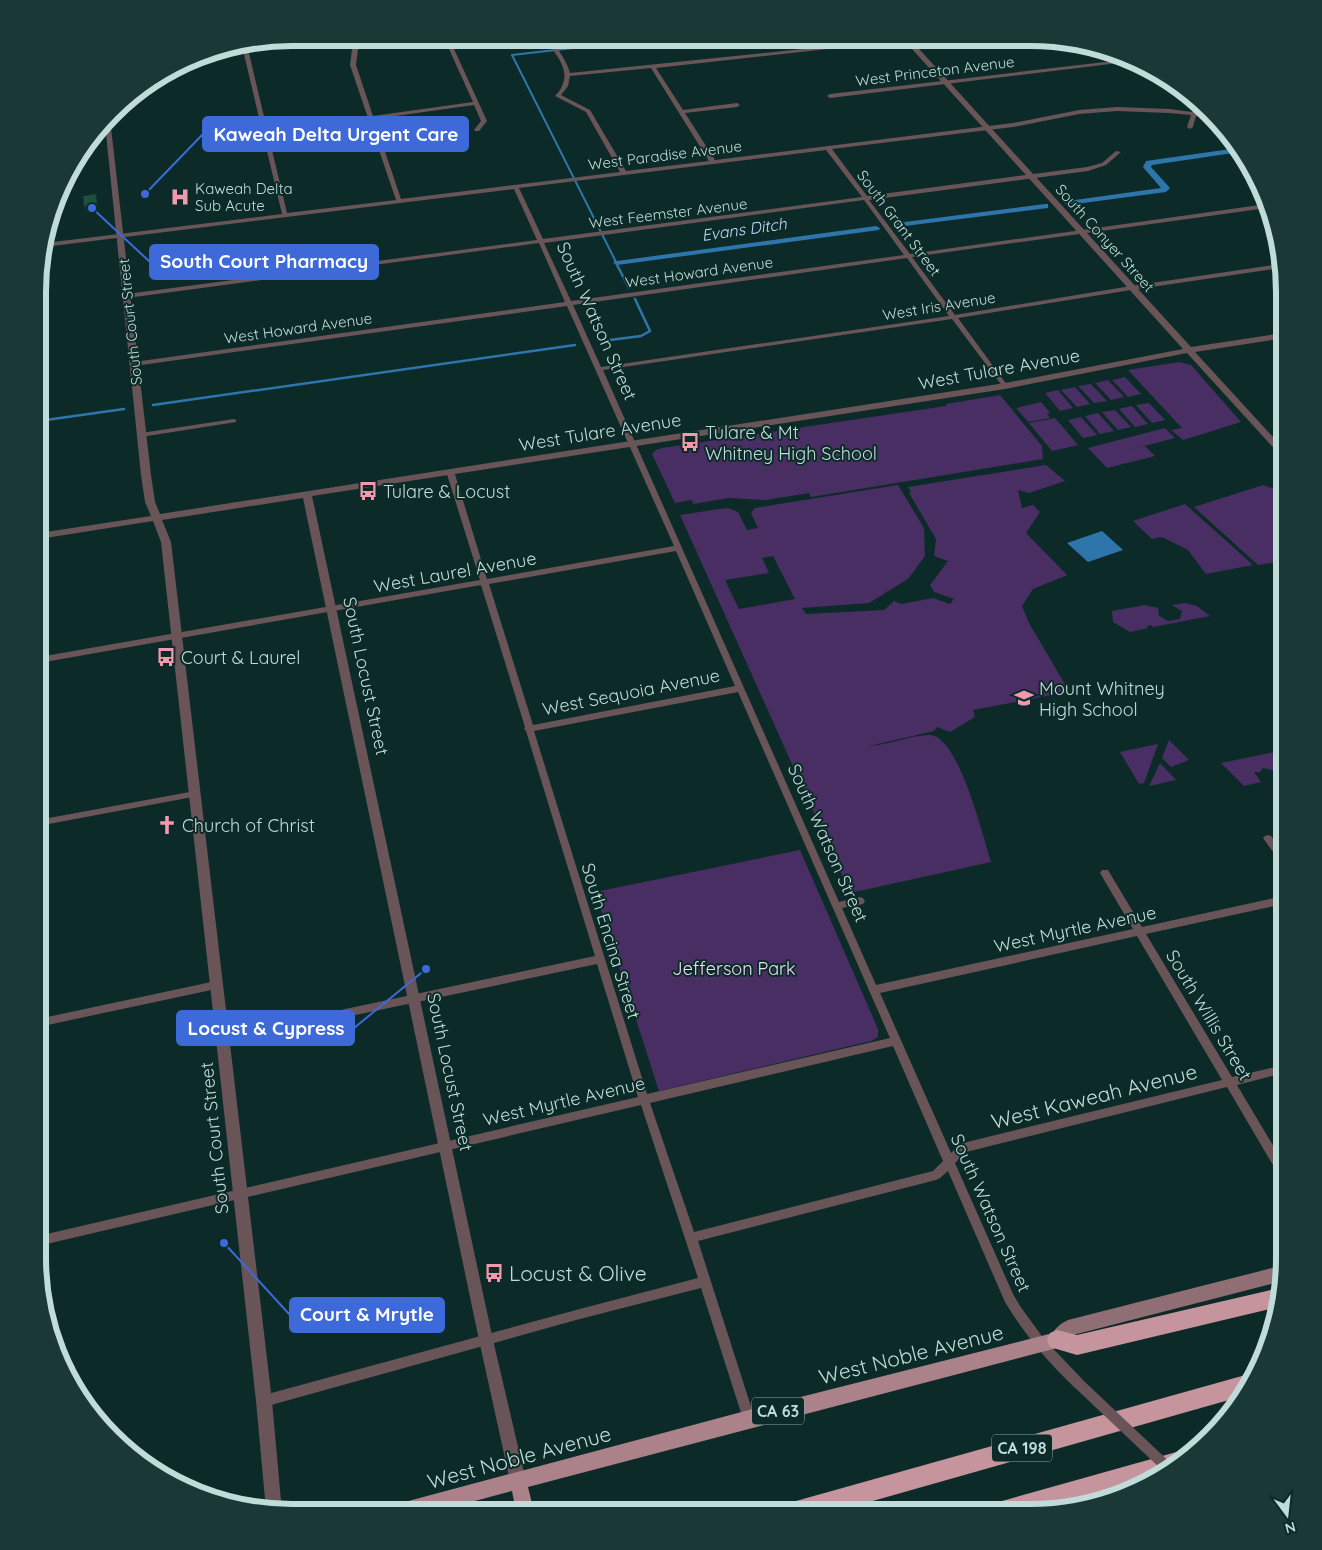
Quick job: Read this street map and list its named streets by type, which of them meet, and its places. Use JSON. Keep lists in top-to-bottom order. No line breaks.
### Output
{"streets":{"highway":["CA 63","CA 198"],"main road":["South Locust Street","West Noble Avenue"],"street":["West Princeton Avenue","West Paradise Avenue","West Feemster Avenue","South Grant Street","South Conyer Street","West Howard Avenue","West Iris Avenue","South Watson Street","South Court Street","West Tulare Avenue","West Laurel Avenue","West Sequoia Avenue","West Myrtle Avenue","South Encina Street","South Willis Street","West Kaweah Avenue"]},"crossings":[["West Princeton Avenue","South Conyer Street"],["West Paradise Avenue","South Grant Street"],["West Paradise Avenue","South Conyer Street"],["West Paradise Avenue","South Watson Street"],["West Paradise Avenue","South Court Street"],["West Feemster Avenue","South Grant Street"],["West Feemster Avenue","South Conyer Street"],["West Feemster Avenue","South Watson Street"],["West Feemster Avenue","South Court Street"],["South Grant Street","West Howard Avenue"],["South Grant Street","West Iris Avenue"],["South Grant Street","West Tulare Avenue"],["South Conyer Street","West Howard Avenue"],["South Conyer Street","West Iris Avenue"],["South Conyer Street","West Tulare Avenue"],["West Howard Avenue","South Watson Street"],["West Howard Avenue","South Court Street"],["West Iris Avenue","South Watson Street"],["South Watson Street","West Tulare Avenue"],["South Watson Street","West Laurel Avenue"],["South Watson Street","West Sequoia Avenue"],["South Watson Street","West Myrtle Avenue"],["South Watson Street","West Kaweah Avenue"],["South Watson Street","West Noble Avenue"],["South Watson Street","CA 63"],["South Court Street","West Tulare Avenue"],["South Court Street","West Laurel Avenue"],["South Court Street","West Myrtle Avenue"],["West Tulare Avenue","South Locust Street"],["West Tulare Avenue","South Encina Street"],["West Laurel Avenue","South Locust Street"],["West Laurel Avenue","South Encina Street"],["South Locust Street","West Myrtle Avenue"],["South Locust Street","West Noble Avenue"],["West Sequoia Avenue","South Encina Street"],["West Myrtle Avenue","South Encina Street"],["West Myrtle Avenue","South Willis Street"],["South Encina Street","West Kaweah Avenue"],["South Encina Street","West Noble Avenue"],["South Willis Street","West Kaweah Avenue"],["West Noble Avenue","CA 63"]],"water":["Evans Ditch"],"parks":["Jefferson Park"],"places":{"other":["Kaweah Delta Urgent Care","South Court Pharmacy","Locust & Cypress","Court & Mrytle"],"hospital":["Kaweah Delta Sub Acute"],"bus stop":["Tulare & Mt Whitney High School","Tulare & Locust","Court & Laurel","Locust & Olive"],"school or university":["Mount Whitney High School"],"church":["Church of Christ"]},"north":"bottom"}
